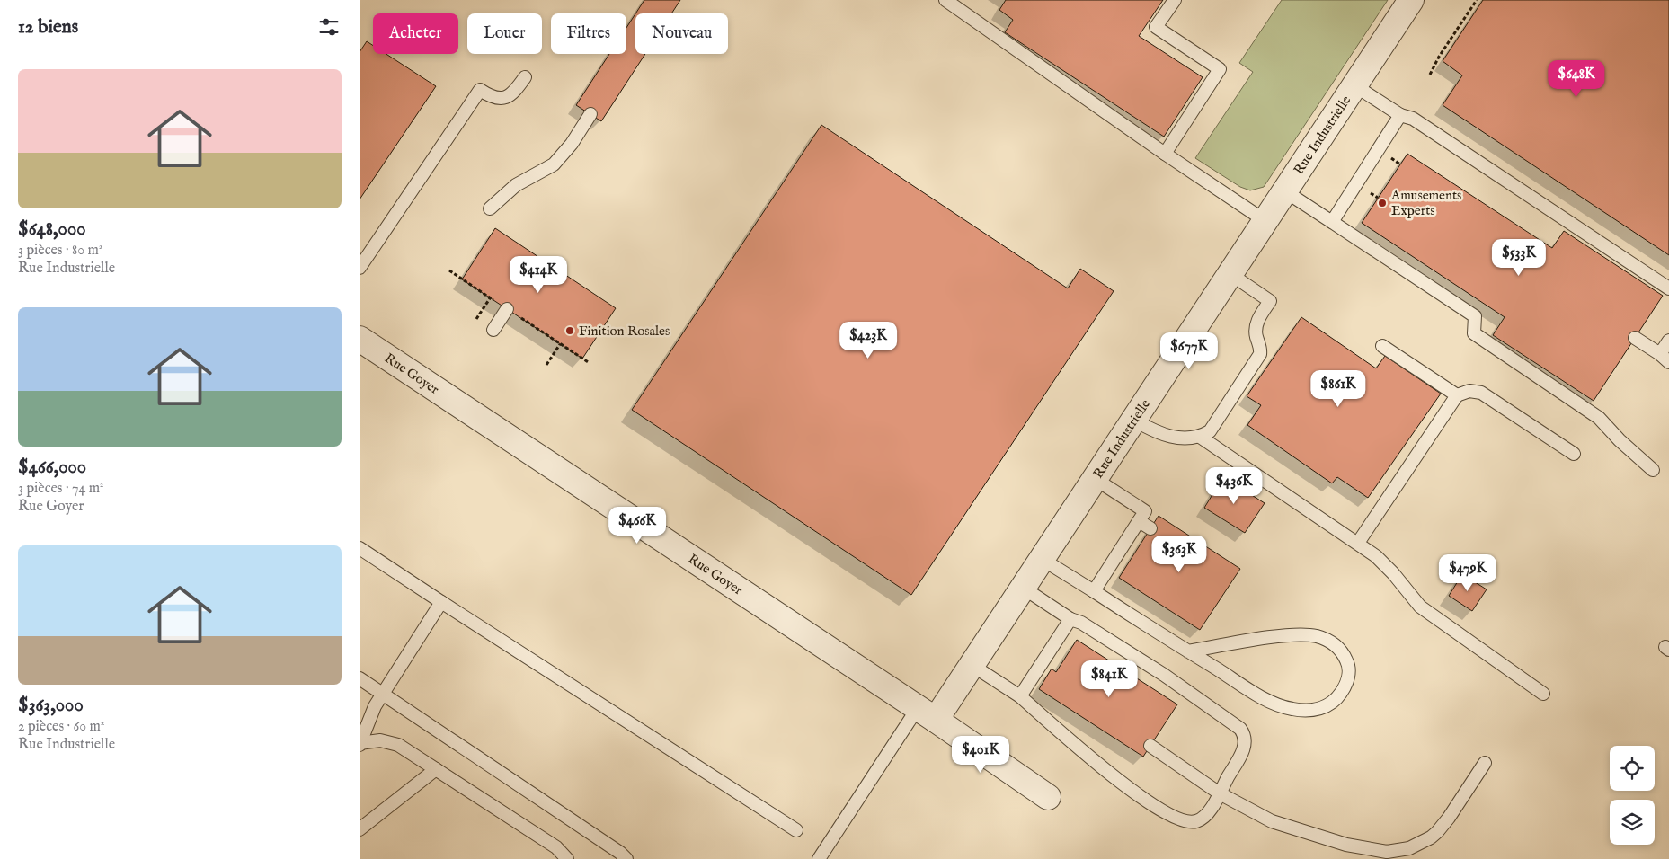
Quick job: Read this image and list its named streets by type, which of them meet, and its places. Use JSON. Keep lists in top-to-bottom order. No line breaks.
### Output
{"streets":{"street":["Rue Industrielle","Rue Goyer"]},"crossings":[["Rue Industrielle","Rue Goyer"]],"places":["Amusements Experts","Finition Rosales"],"page":{"heading":"12 biens","chip":["Acheter","Louer","Filtres","Nouveau"],"list":[{"name":"$648,000","note":"3 pièces · 80 m² · Rue Industrielle"},{"name":"$466,000","note":"3 pièces · 74 m² · Rue Goyer"},{"name":"$363,000","note":"2 pièces · 60 m² · Rue Industrielle"}],"price":["$648K","$533K","$414K","$423K","$677K","$861K","$436K","$466K","$363K","$479K","$841K","$401K"]}}
